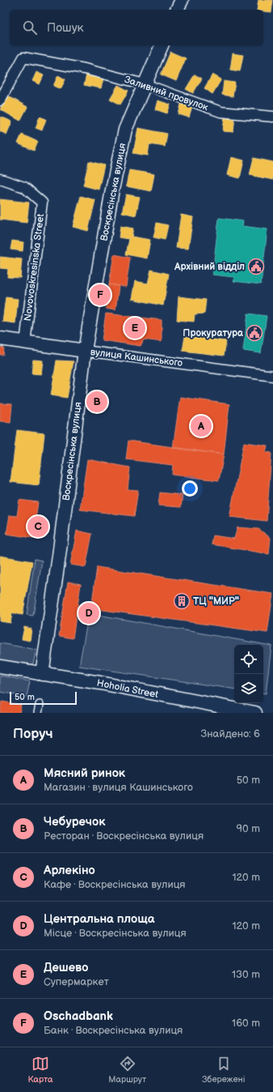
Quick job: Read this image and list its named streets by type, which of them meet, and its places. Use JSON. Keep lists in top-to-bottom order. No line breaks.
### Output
{"streets":{"street":["Заливний провулок","Воскресінська вулиця","Novovoskresinska Street","вулиця Кашинського","Hoholia Street"]},"crossings":[["Заливний провулок","Воскресінська вулиця"],["Воскресінська вулиця","вулиця Кашинського"],["Воскресінська вулиця","Hoholia Street"],["Novovoskresinska Street","вулиця Кашинського"]],"places":{"public building":["Архівний відділ","Прокуратура"],"building":["ТЦ \"МИР\""]},"scale_bar":"50 m","page":{"search":"Пошук","pins":["F","E","B","A","C","D"],"scale":"50 m","heading":["Поруч","Знайдено: 6"],"list":[{"mark":"A","name":"Мясний ринок","note":"Магазин · вулиця Кашинського","value":"50 m"},{"mark":"B","name":"Чебуречок","note":"Ресторан · Воскресінська вулиця","value":"90 m"},{"mark":"C","name":"Арлекіно","note":"Кафе · Воскресінська вулиця","value":"120 m"},{"mark":"D","name":"Центральна площа","note":"Місце · Воскресінська вулиця","value":"120 m"},{"mark":"E","name":"Дешево","note":"Супермаркет","value":"130 m"},{"mark":"F","name":"Oschadbank","note":"Банк · Воскресінська вулиця","value":"160 m"}],"nav":["Карта","Маршрут","Збережені"]}}
